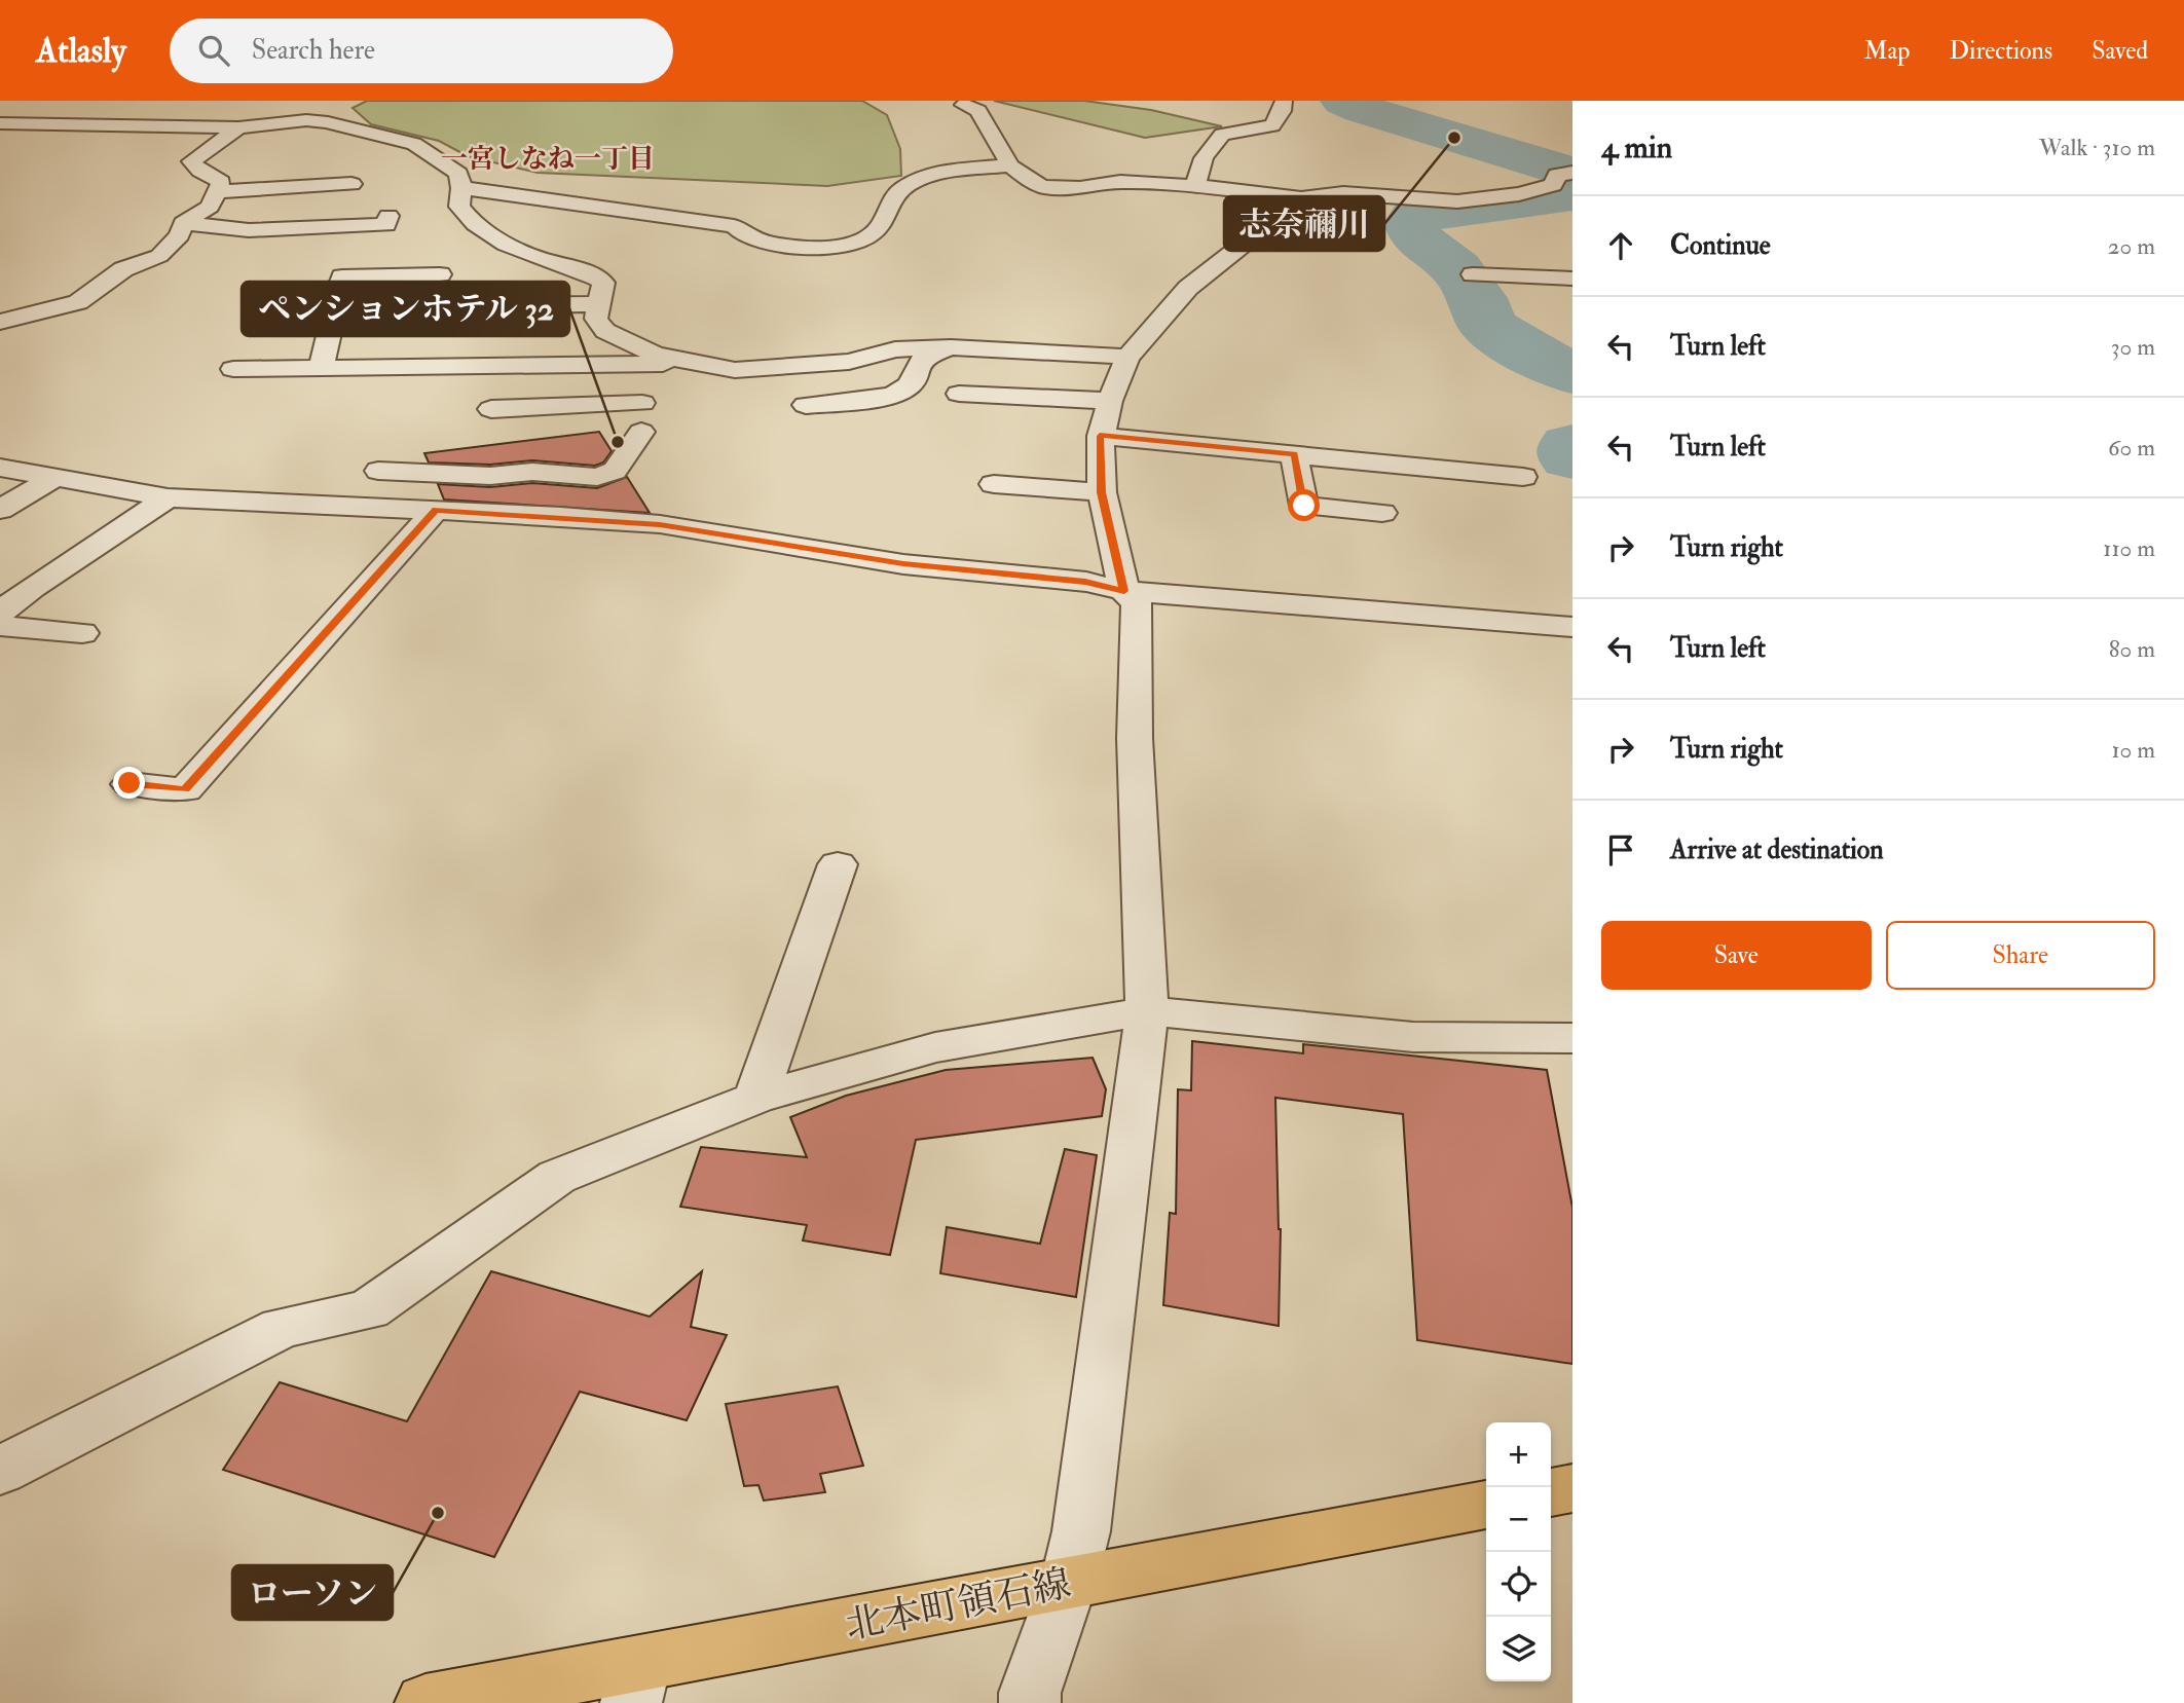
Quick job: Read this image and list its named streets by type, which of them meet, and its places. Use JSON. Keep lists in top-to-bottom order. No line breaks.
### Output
{"streets":{"main road":["北本町領石線"]},"districts":["一宮しなね一丁目"],"places":["志奈禰川","ペンションホテル 32","ローソン"],"page":{"header":"Atlasly","search":"Search here","nav":["Map","Directions","Saved"],"heading":["4 min","Walk · 310 m"],"list":[["Continue","20 m"],["Turn left","30 m"],["Turn left","60 m"],["Turn right","110 m"],["Turn left","80 m"],["Turn right","10 m"],"Arrive at destination"],"buttons":["Save","Share"],"map_buttons":["+","−"]}}
